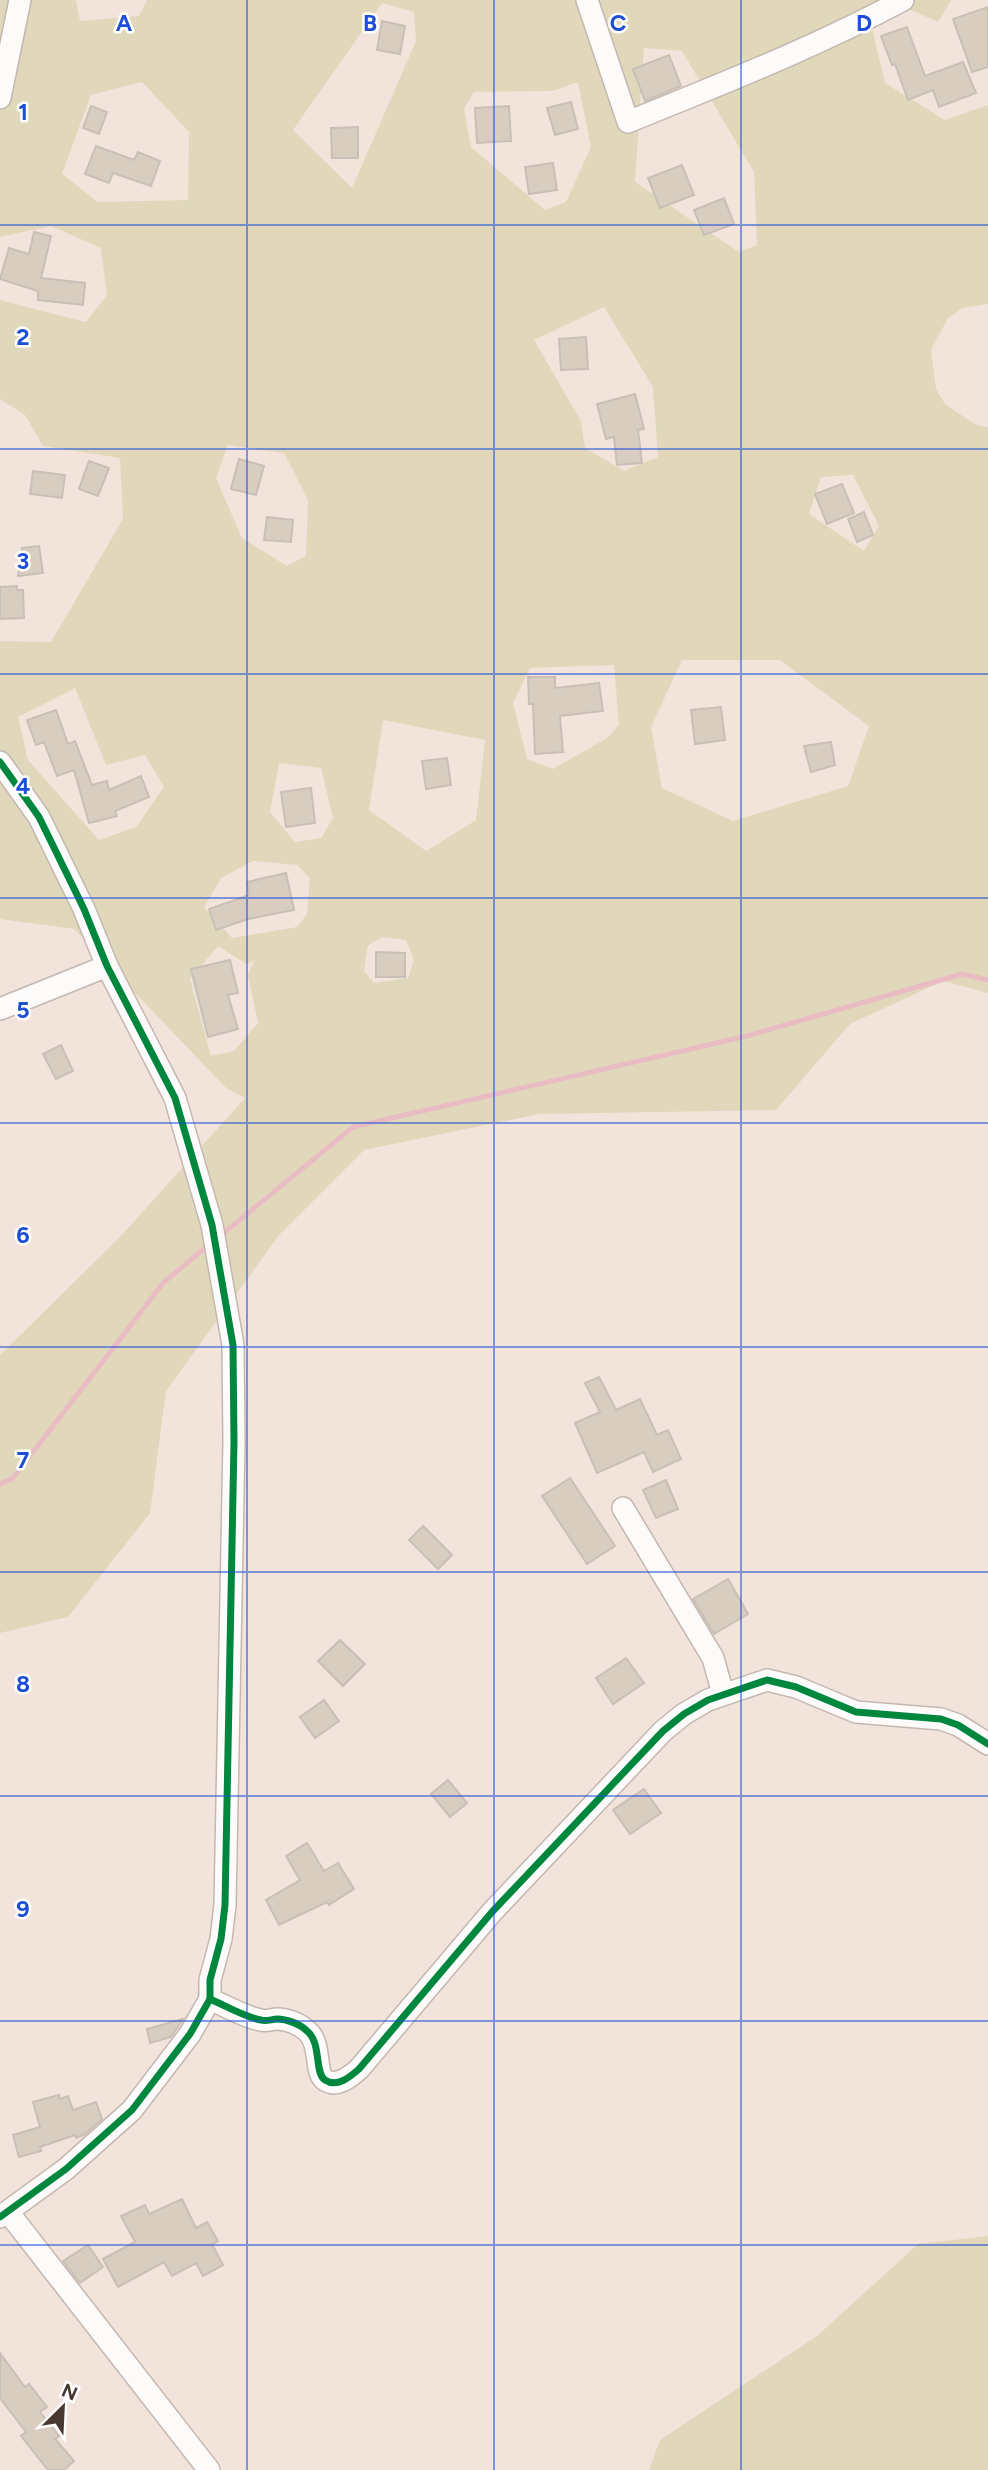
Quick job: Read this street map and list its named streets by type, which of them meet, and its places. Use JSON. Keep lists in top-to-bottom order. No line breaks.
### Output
{"north":"top right","grid":{"columns":["A","B","C","D"],"rows":["1","2","3","4","5","6","7","8","9"]}}
